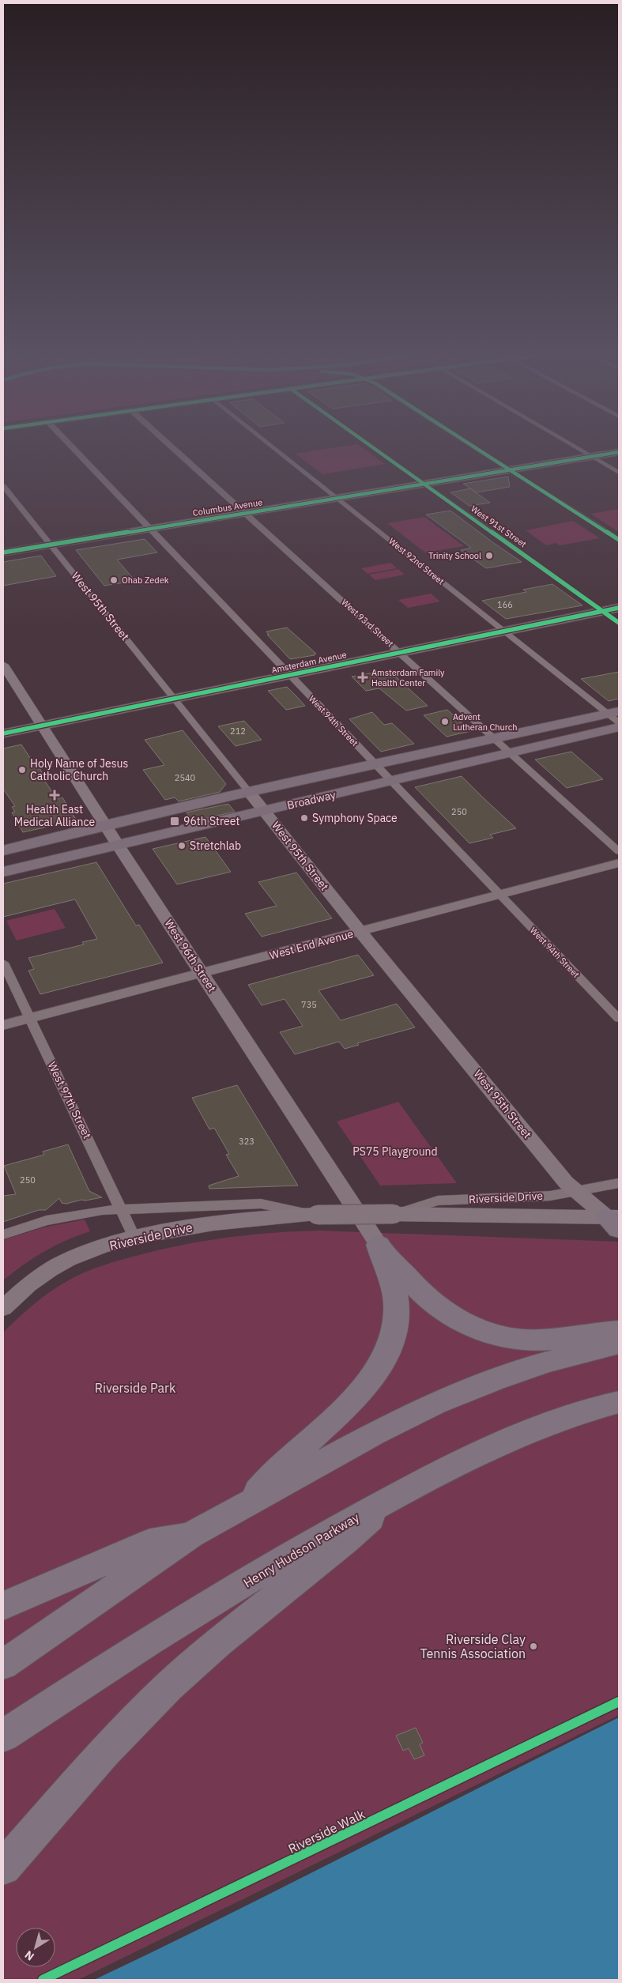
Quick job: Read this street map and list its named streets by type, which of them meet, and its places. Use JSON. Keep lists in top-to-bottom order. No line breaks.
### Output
{"streets":{"highway":["Henry Hudson Parkway"],"main road":["Columbus Avenue","West 95th Street","Amsterdam Avenue","Broadway","West 96th Street","Riverside Drive"],"street":["West 91st Street","West 92nd Street","West 93rd Street","West 94th Street","West End Avenue","West 97th Street"],"cycle path":["Riverside Walk"]},"crossings":[["Columbus Avenue","West 91st Street"],["Columbus Avenue","West 92nd Street"],["Columbus Avenue","West 95th Street"],["Columbus Avenue","West 93rd Street"],["Columbus Avenue","West 94th Street"],["West 91st Street","Amsterdam Avenue"],["West 92nd Street","Amsterdam Avenue"],["West 92nd Street","Broadway"],["West 95th Street","Amsterdam Avenue"],["West 95th Street","Broadway"],["West 95th Street","West End Avenue"],["West 95th Street","Riverside Drive"],["West 93rd Street","Amsterdam Avenue"],["West 93rd Street","Broadway"],["Amsterdam Avenue","West 94th Street"],["Amsterdam Avenue","West 96th Street"],["West 94th Street","Broadway"],["West 94th Street","West End Avenue"],["Broadway","West 96th Street"],["West End Avenue","West 96th Street"],["West End Avenue","West 97th Street"],["West 97th Street","Riverside Drive"]],"parks":["PS75 Playground","Riverside Park"],"places":{"other":["Trinity School","Ohab Zedek","Advent Lutheran Church","Holy Name of Jesus Catholic Church","Symphony Space","Stretchlab","Riverside Clay Tennis Association"],"health":["Amsterdam Family Health Center","Health East Medical Alliance"],"transit":["96th Street"]},"house_numbers":["166","212","2540","250","735","323","250"],"north":"bottom left"}
